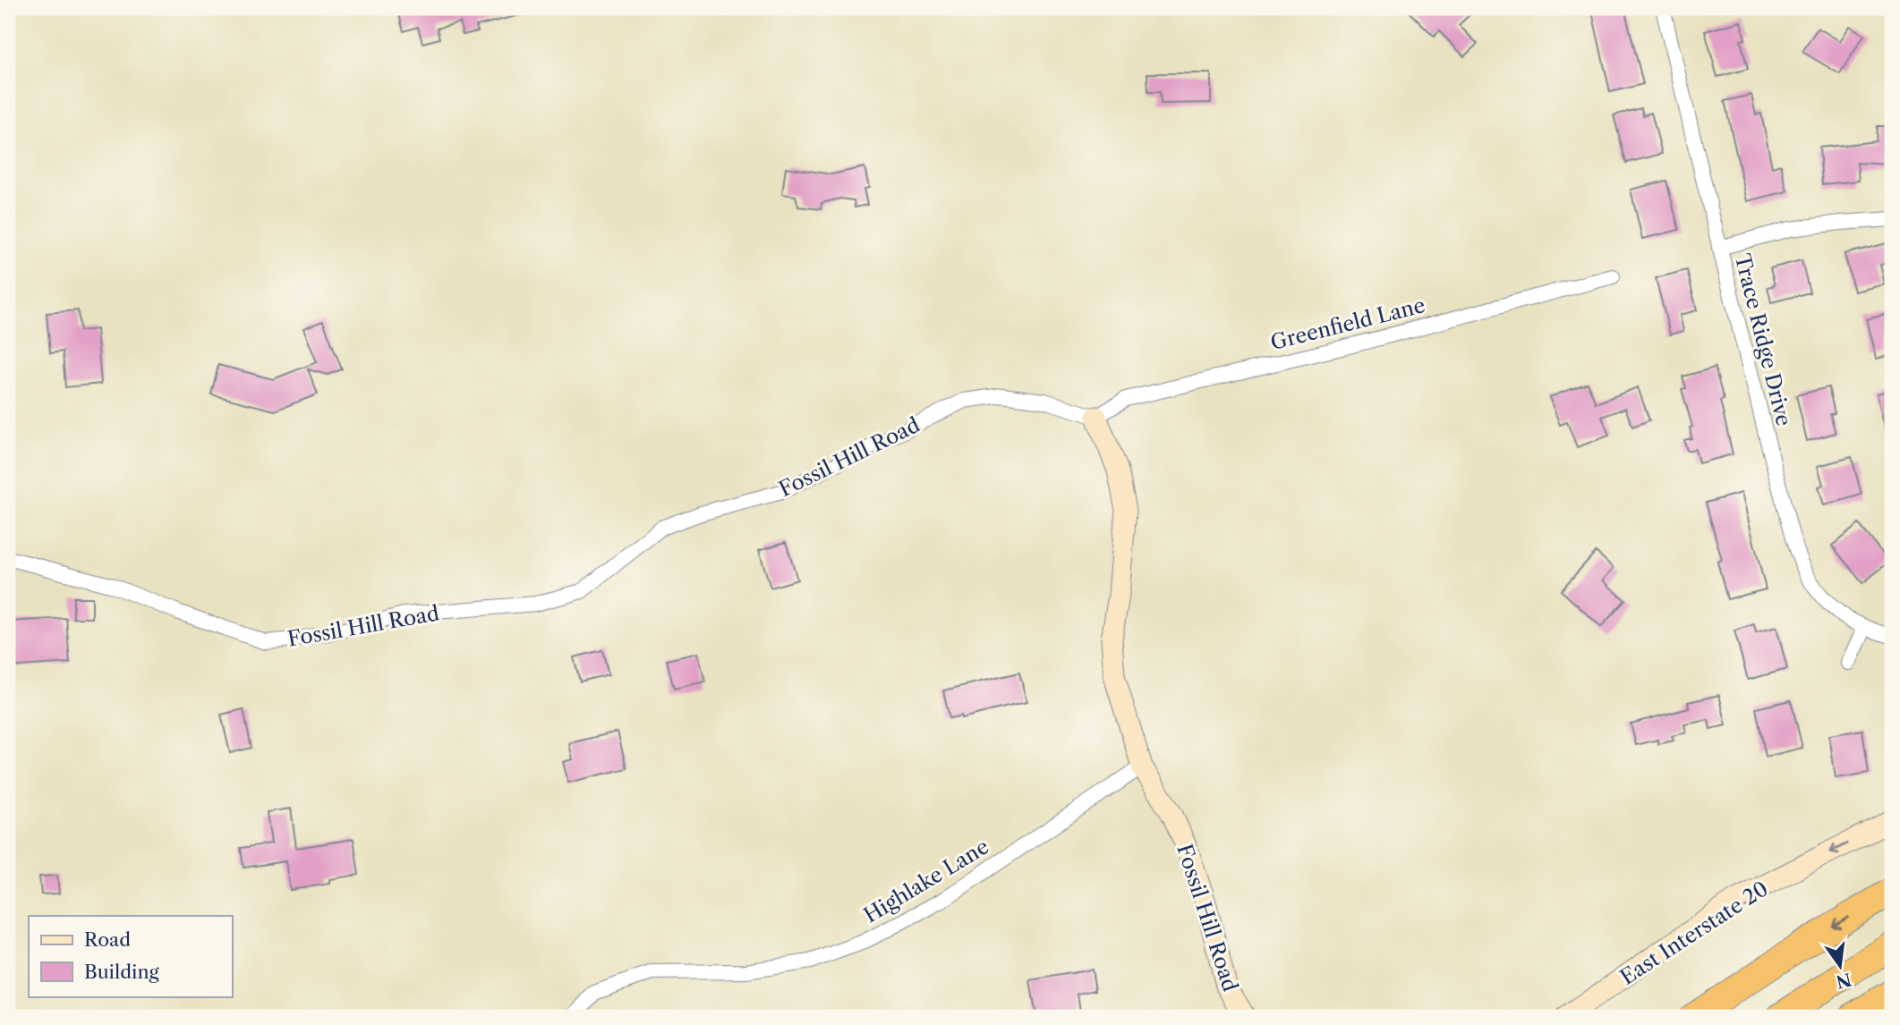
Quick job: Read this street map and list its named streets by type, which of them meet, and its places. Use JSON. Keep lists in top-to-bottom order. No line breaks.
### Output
{"streets":{"street":["Greenfield Lane","Trace Ridge Drive","Fossil Hill Road","Highlake Lane","East Interstate 20"]},"crossings":[["Greenfield Lane","Fossil Hill Road"],["Fossil Hill Road","Highlake Lane"]],"one_way":["East Interstate 20"],"legend":["Road","Building"],"north":"bottom"}
